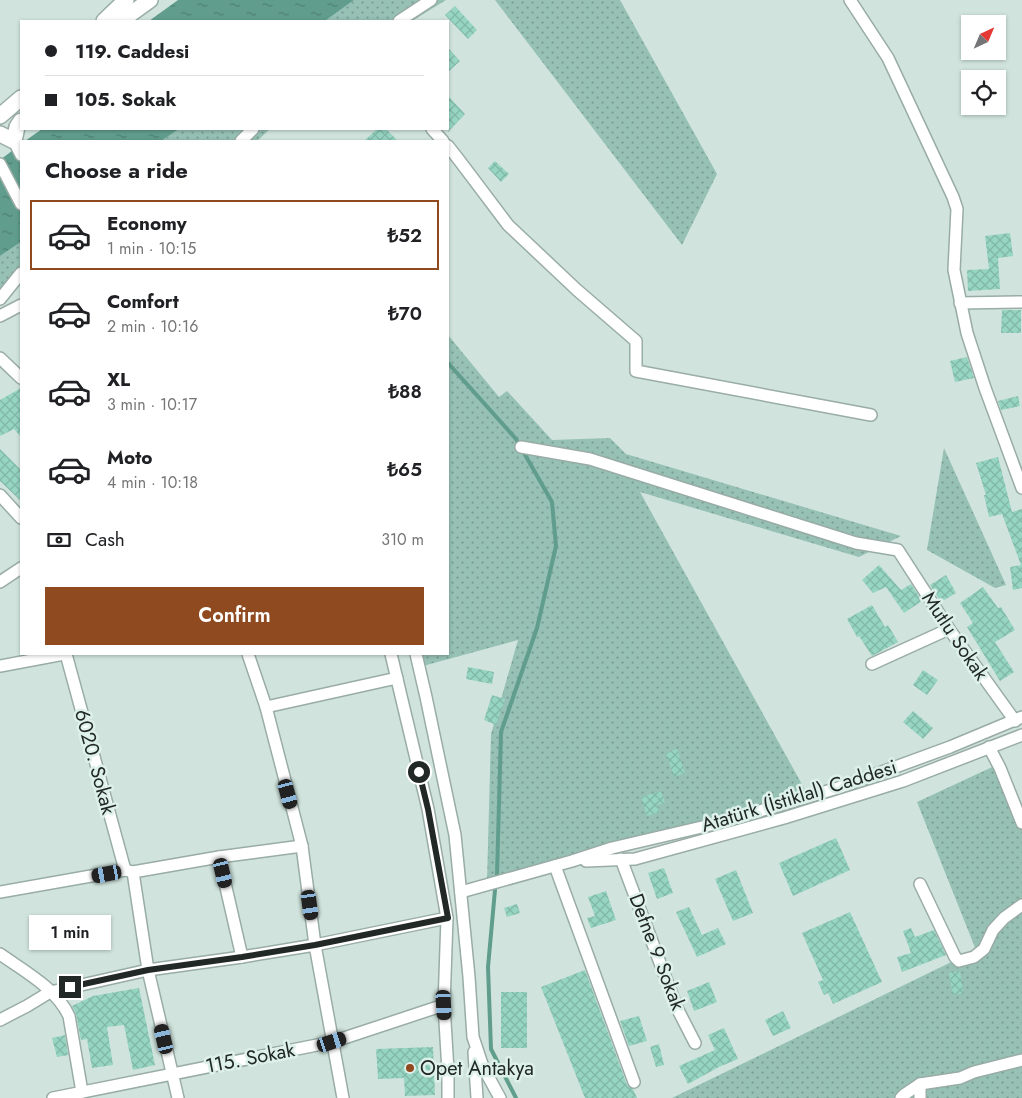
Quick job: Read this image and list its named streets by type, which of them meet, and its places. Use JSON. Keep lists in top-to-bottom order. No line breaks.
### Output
{"streets":{"street":["Mutlu Sokak","6020. Sokak","Atatürk (İstiklal) Caddesi","Defne 9 Sokak","115. Sokak"]},"crossings":[["Mutlu Sokak","Atatürk (İstiklal) Caddesi"],["6020. Sokak","115. Sokak"],["Atatürk (İstiklal) Caddesi","Defne 9 Sokak"]],"places":["Opet Antakya"],"north":"top right","page":{"banner":["119. Caddesi","105. Sokak"],"heading":"Choose a ride","list":[{"name":"Economy","note":"1 min · 10:15","value":"₺52"},{"name":"Comfort","note":"2 min · 10:16","value":"₺70"},{"name":"XL","note":"3 min · 10:17","value":"₺88"},{"name":"Moto","note":"4 min · 10:18","value":"₺65"}],"pay":["Cash","310 m"],"buttons":"Confirm","bubble":"1 min"}}
